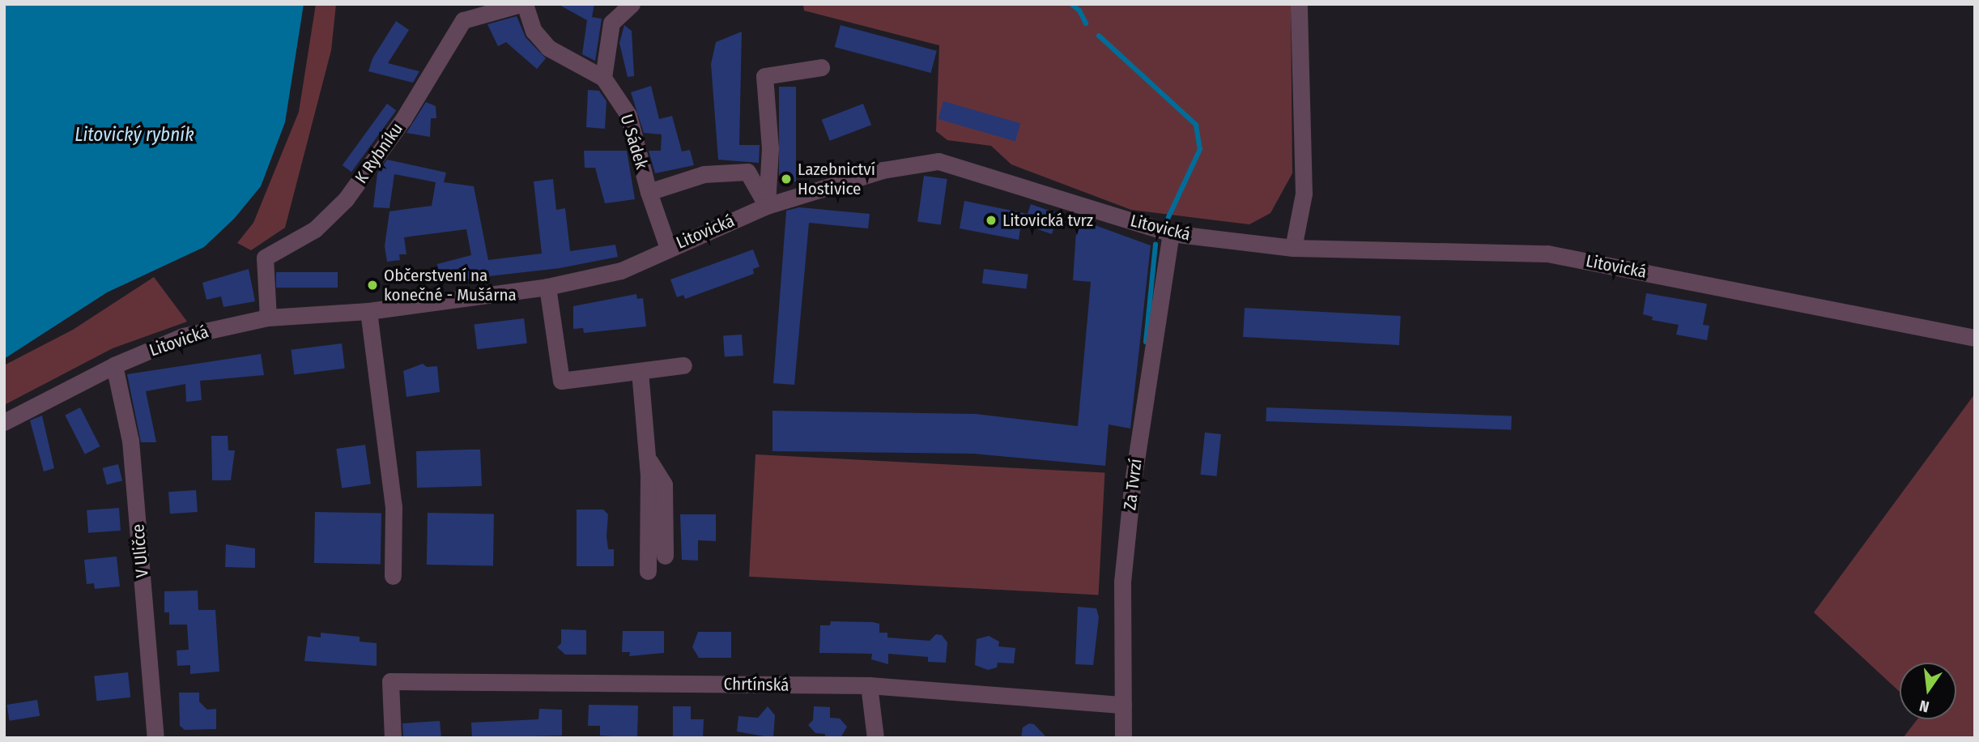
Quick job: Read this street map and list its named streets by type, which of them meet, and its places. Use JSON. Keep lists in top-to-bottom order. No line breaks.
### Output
{"streets":{"street":["U Sádek","K Rybníku","Litovická","Za Tvrzí","V Uličce","Chrtínská"]},"crossings":[["U Sádek","Litovická"],["K Rybníku","Litovická"],["Litovická","Za Tvrzí"],["Litovická","V Uličce"],["Za Tvrzí","Chrtínská"]],"water":["Litovický rybník"],"places":["Lazebnictví Hostivice","Litovická tvrz","Občerstvení na konečné - Mušárna"],"north":"bottom"}
